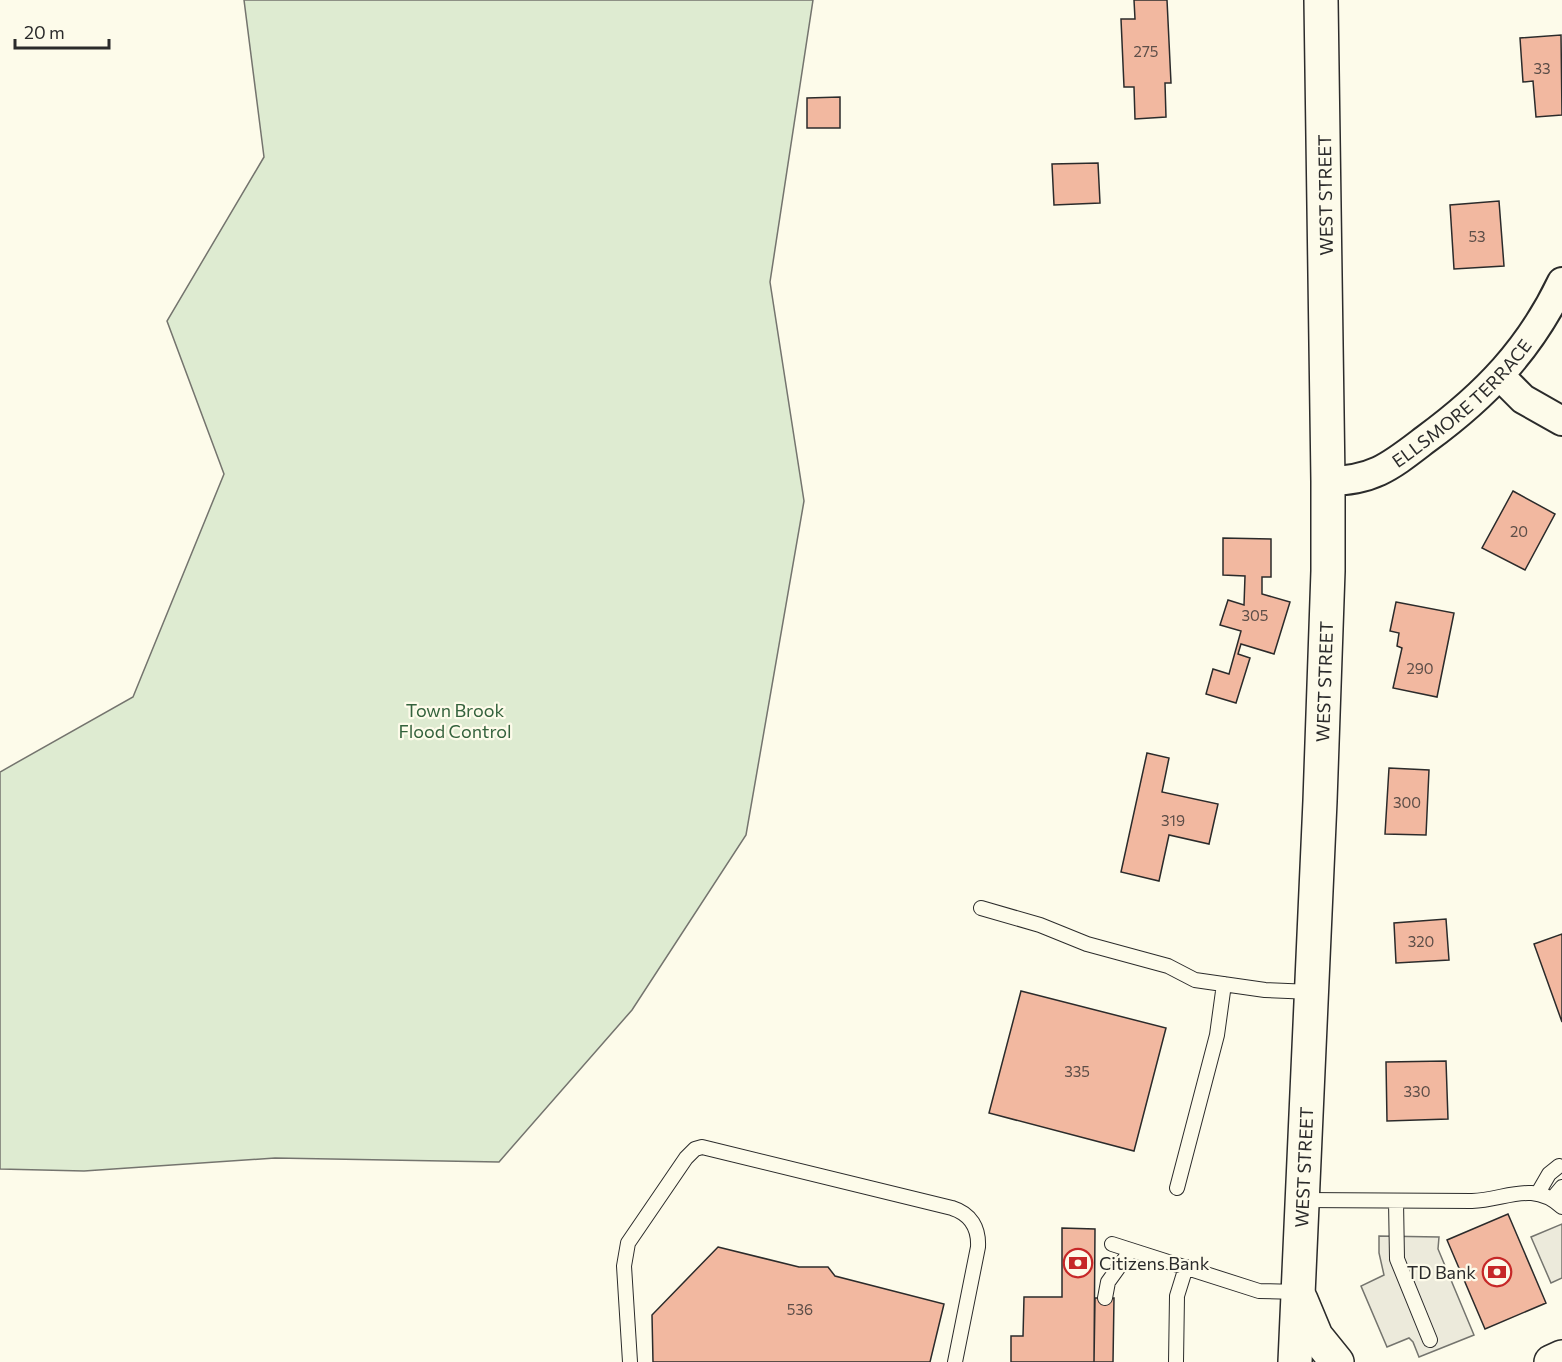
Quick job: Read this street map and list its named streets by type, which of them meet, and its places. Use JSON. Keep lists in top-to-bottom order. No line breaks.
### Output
{"streets":{"street":["WEST STREET","ELLSMORE TERRACE"]},"crossings":[["WEST STREET","ELLSMORE TERRACE"]],"parks":["Town Brook Flood Control"],"places":{"bank":["Citizens Bank","TD Bank"]},"house_numbers":["275","33","53","20","305","290","300","319","320","335","330","536"],"scale_bar":"20 m"}
